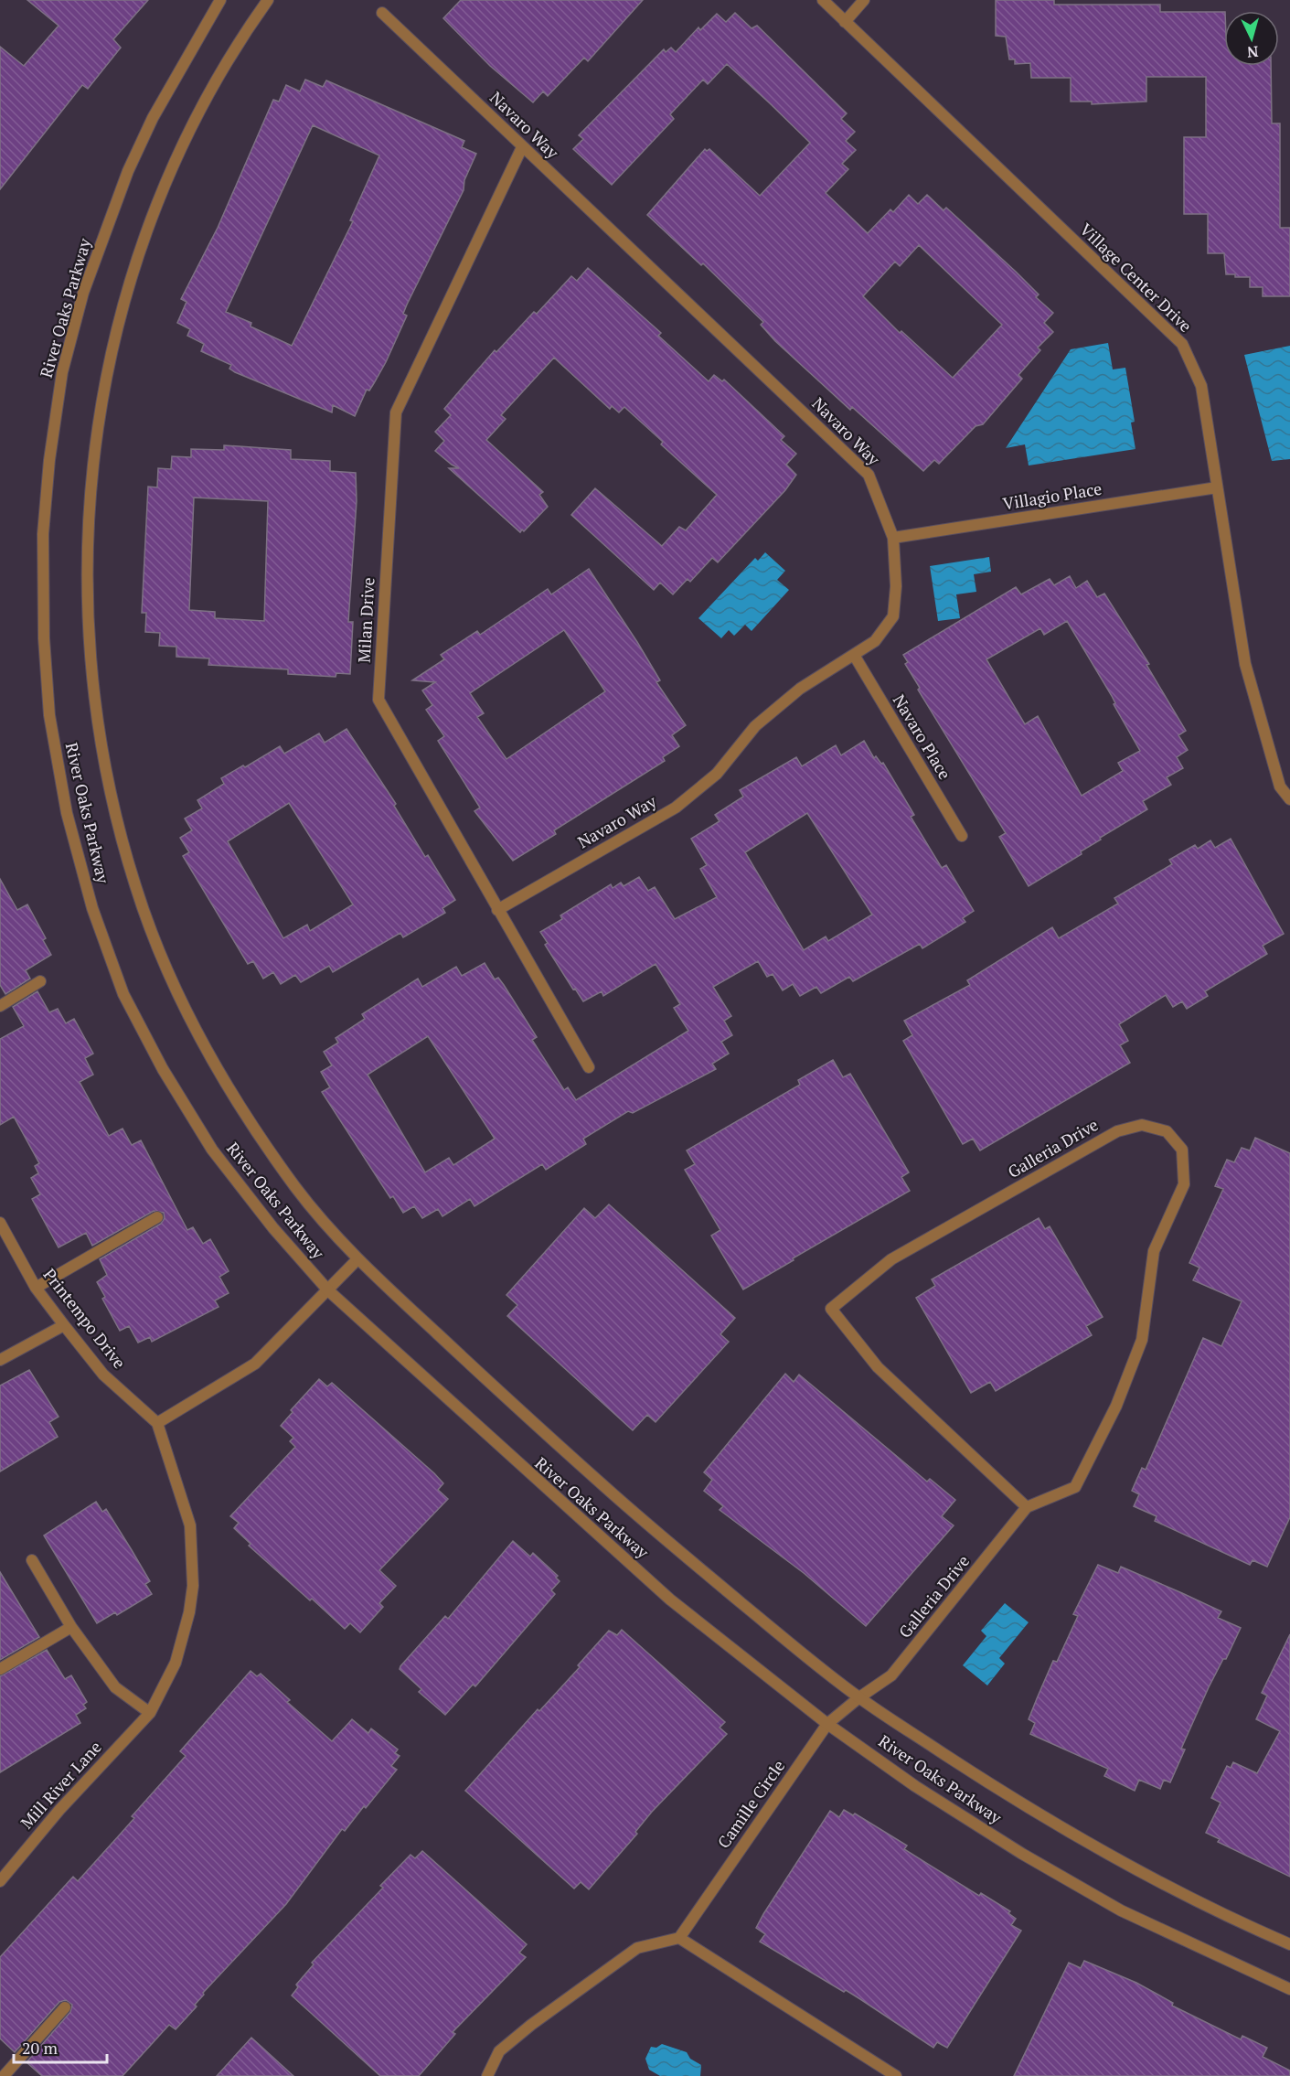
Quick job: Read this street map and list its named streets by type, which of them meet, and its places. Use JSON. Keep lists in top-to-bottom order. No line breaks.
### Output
{"streets":{"street":["Navaro Way","Village Center Drive","River Oaks Parkway","Villagio Place","Milan Drive","Navaro Place","Galleria Drive","Printempo Drive","Mill River Lane","Camille Circle"]},"crossings":[["Navaro Way","Villagio Place"],["Navaro Way","Milan Drive"],["Navaro Way","Navaro Place"],["Village Center Drive","Villagio Place"],["River Oaks Parkway","Galleria Drive"],["River Oaks Parkway","Camille Circle"],["Galleria Drive","Camille Circle"],["Printempo Drive","Mill River Lane"]],"scale_bar":"20 m","north":"bottom"}
